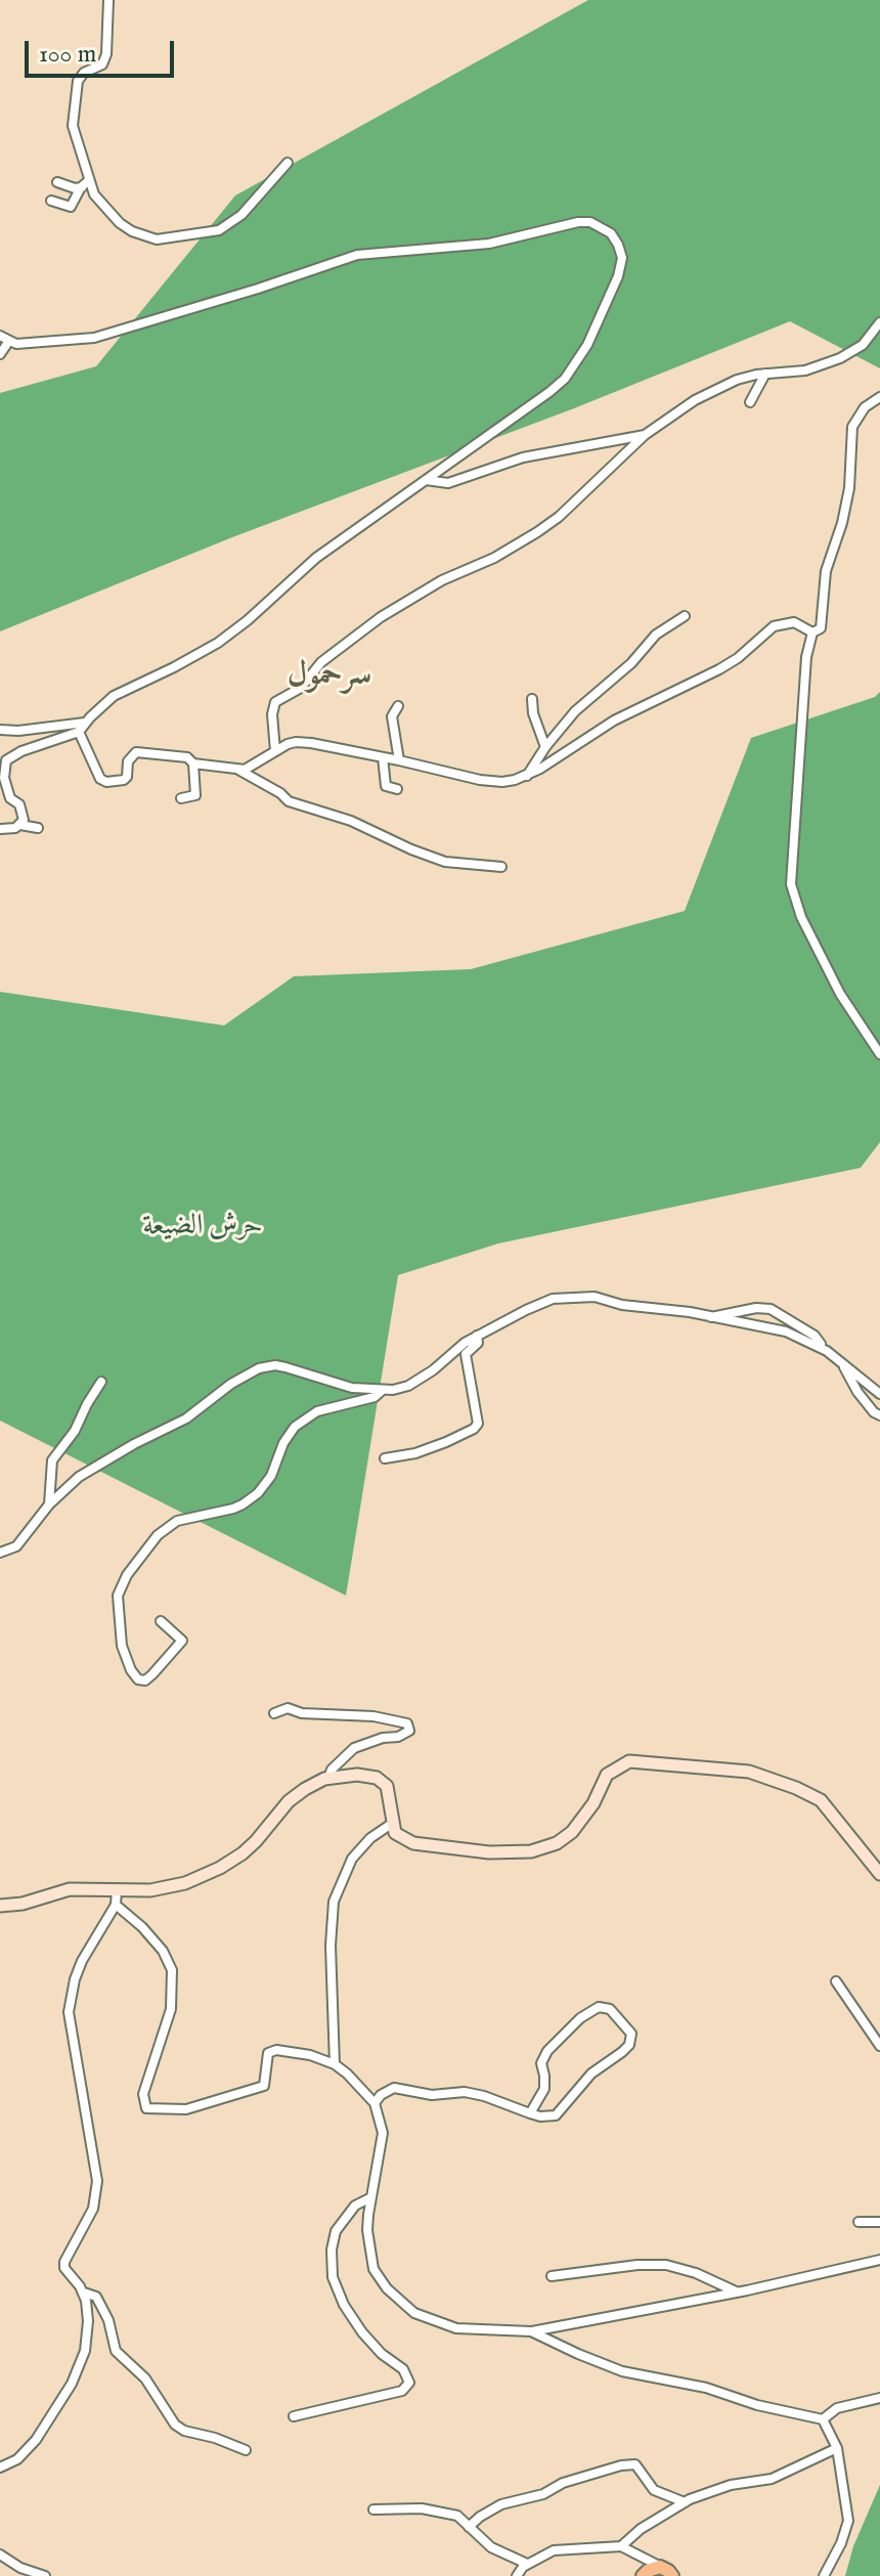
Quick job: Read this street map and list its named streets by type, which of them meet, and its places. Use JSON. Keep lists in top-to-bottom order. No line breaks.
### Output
{"districts":["سرحمول"],"parks":["حرش الضيعة"],"scale_bar":"100 m"}
